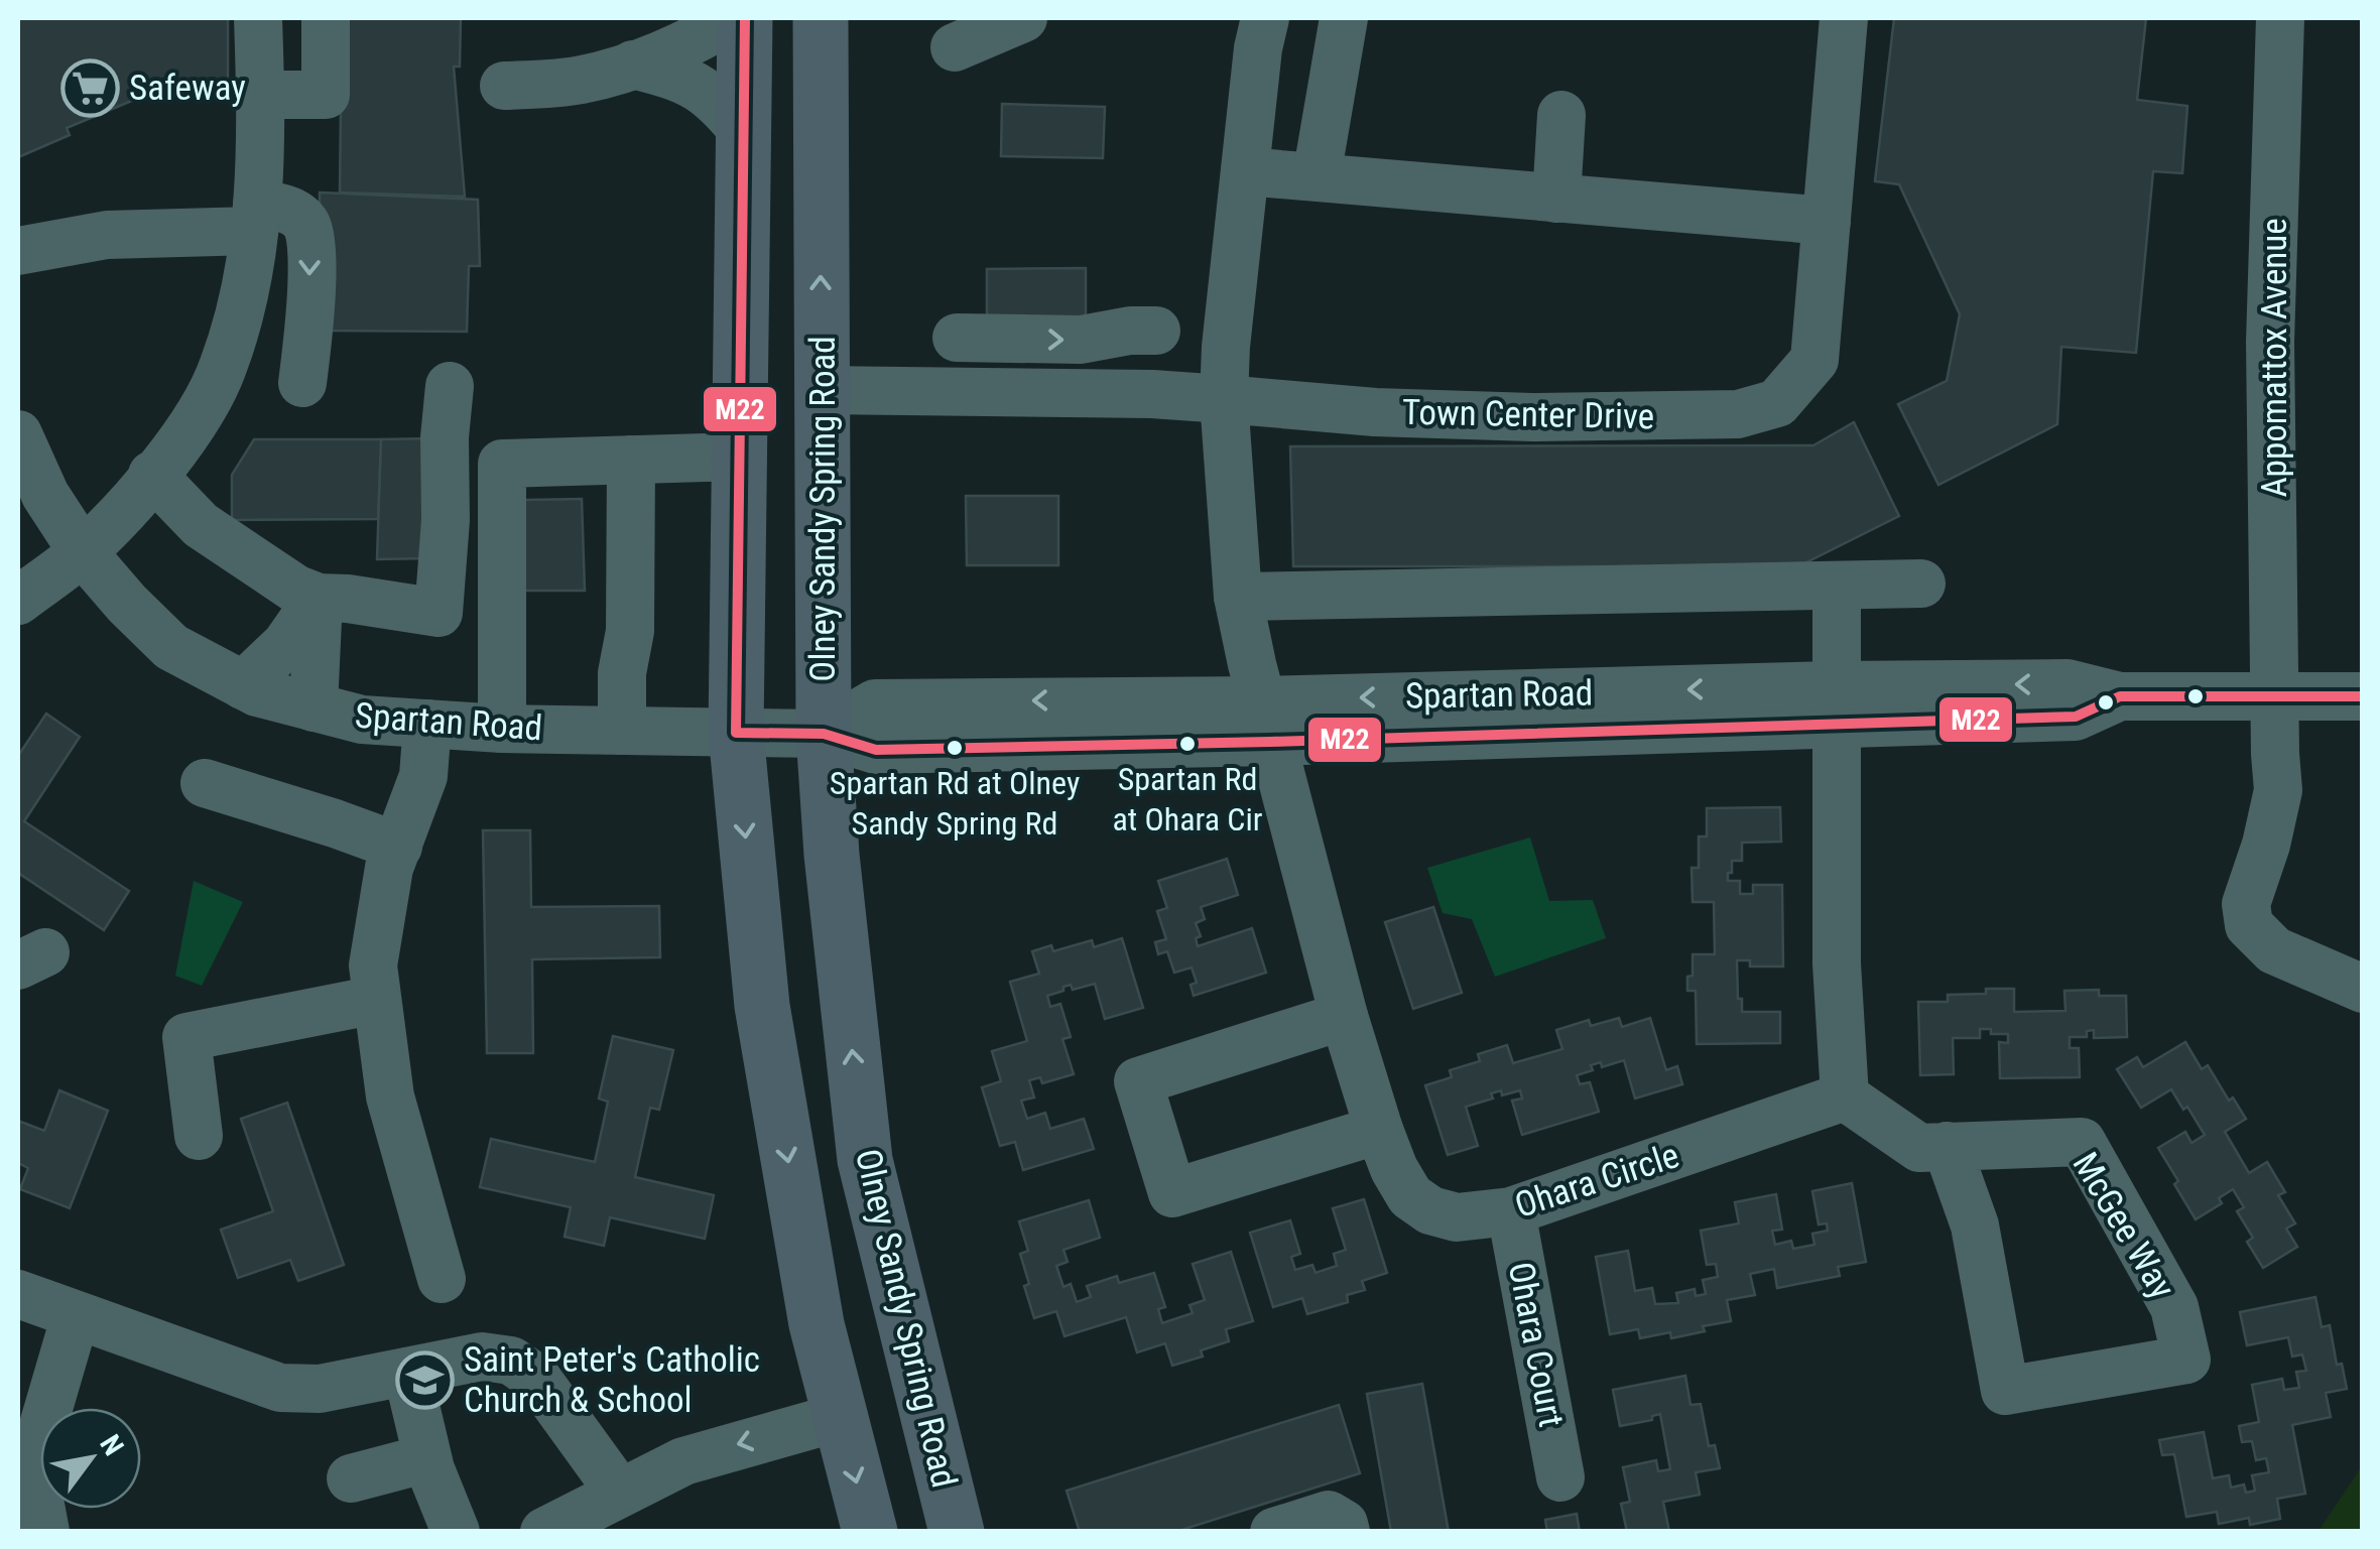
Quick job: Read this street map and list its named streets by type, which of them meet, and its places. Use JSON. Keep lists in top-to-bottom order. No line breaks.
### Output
{"streets":{"main road":["Olney Sandy Spring Road"],"street":["Appomattox Avenue","Town Center Drive","Spartan Road","Ohara Circle","McGee Way","Ohara Court"]},"crossings":[["Appomattox Avenue","Spartan Road"],["Town Center Drive","Olney Sandy Spring Road"],["Olney Sandy Spring Road","Spartan Road"],["Spartan Road","Ohara Circle"],["Ohara Circle","McGee Way"],["Ohara Circle","Ohara Court"]],"places":{"supermarket":["Safeway"],"other":["Spartan Rd at Ohara Cir","Spartan Rd at Olney Sandy Spring Rd"],"school or university":["Saint Peter's Catholic Church & School"]},"lines":["transit line M22"],"north":"top right"}
